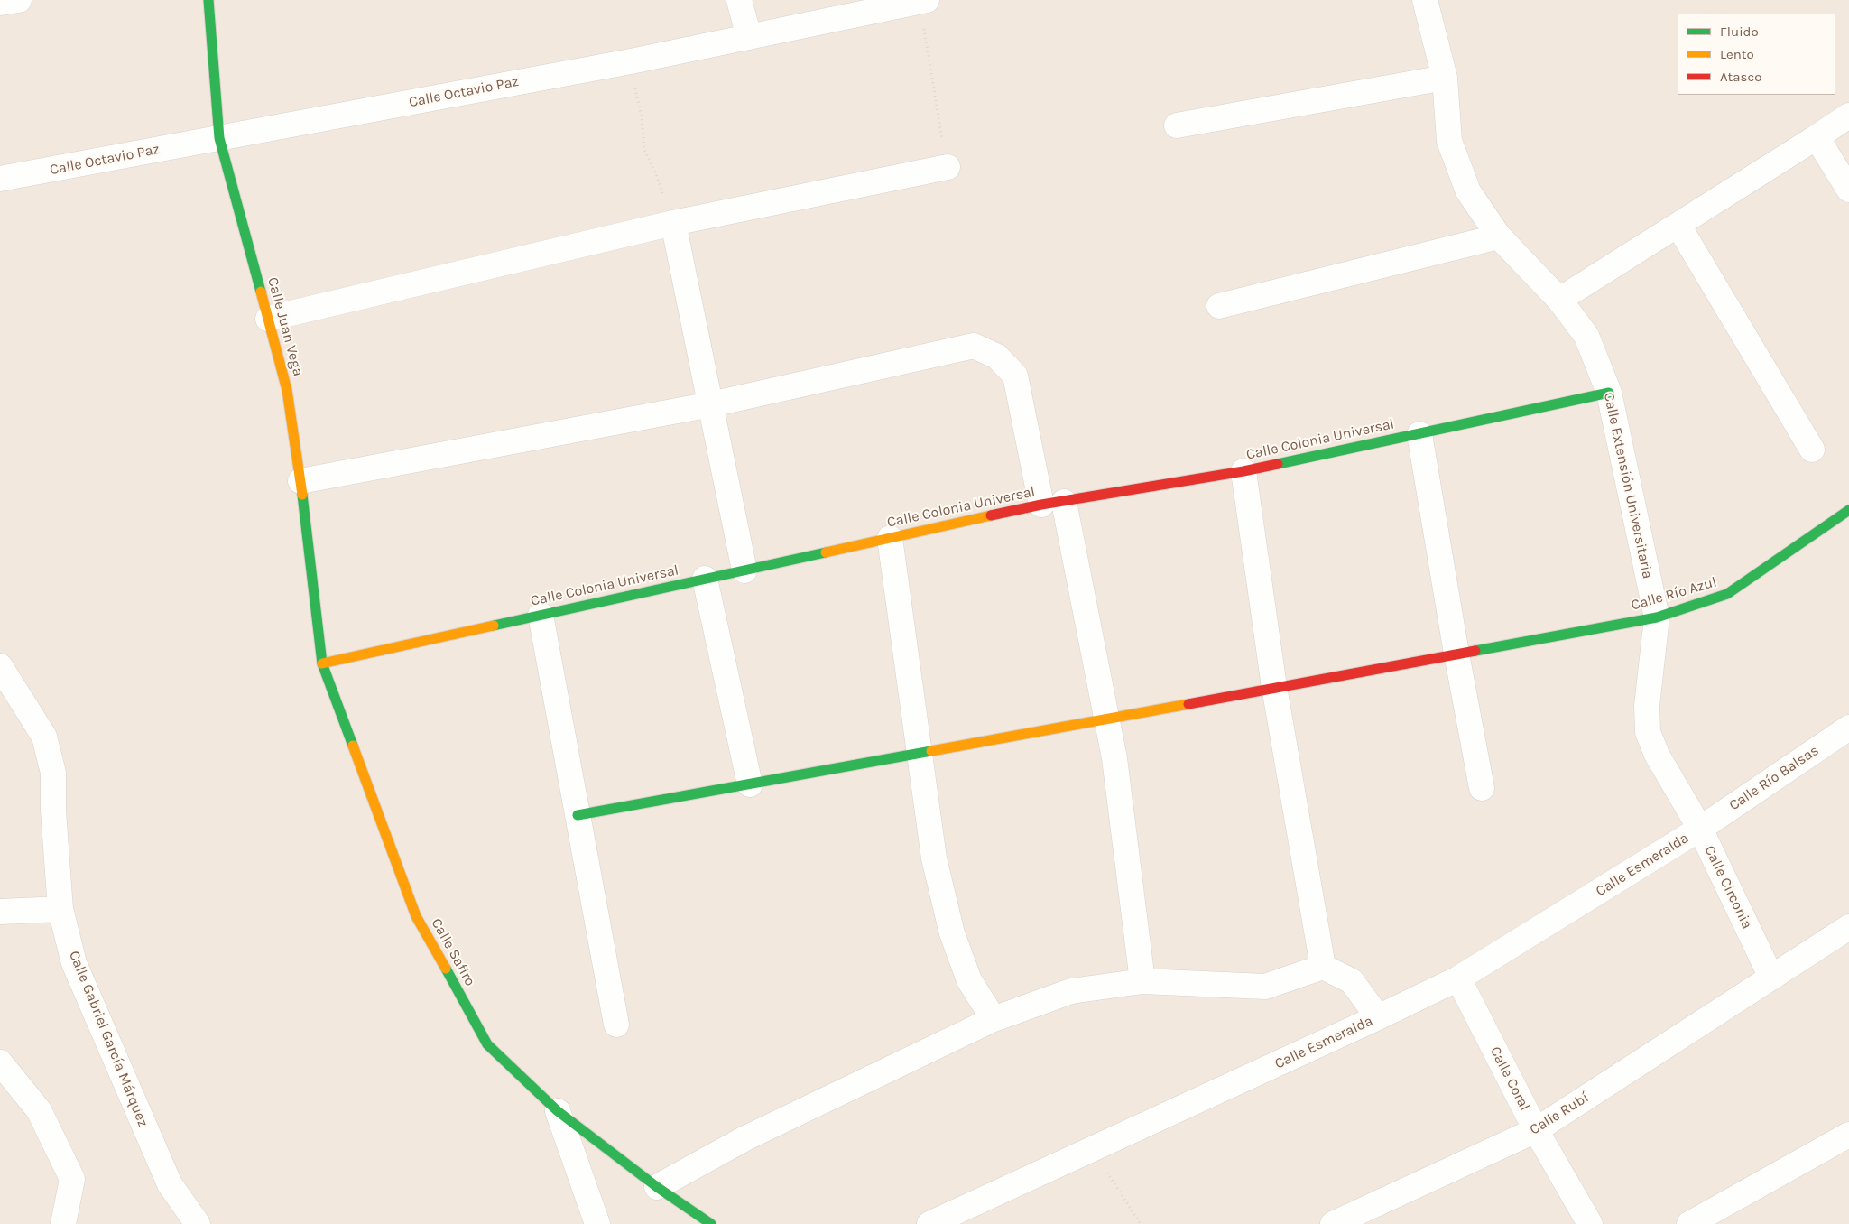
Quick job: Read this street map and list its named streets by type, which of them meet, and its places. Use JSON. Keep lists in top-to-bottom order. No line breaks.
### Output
{"streets":{"street":["Calle Octavio Paz","Calle Juan Vega","Calle Colonia Universal","Calle Extensión Universitaria","Calle Río Azul","Calle Río Balsas","Calle Esmeralda","Calle Circonia","Calle Safiro","Calle Gabriel García Márquez","Calle Coral","Calle Rubí"]},"crossings":[["Calle Octavio Paz","Calle Juan Vega"],["Calle Juan Vega","Calle Colonia Universal"],["Calle Juan Vega","Calle Safiro"],["Calle Colonia Universal","Calle Extensión Universitaria"],["Calle Colonia Universal","Calle Safiro"],["Calle Extensión Universitaria","Calle Río Azul"],["Calle Extensión Universitaria","Calle Circonia"],["Calle Río Azul","Calle Circonia"],["Calle Río Balsas","Calle Esmeralda"],["Calle Río Balsas","Calle Circonia"],["Calle Esmeralda","Calle Circonia"],["Calle Esmeralda","Calle Coral"],["Calle Circonia","Calle Rubí"],["Calle Coral","Calle Rubí"]],"legend":["Fluido","Lento","Atasco"]}
